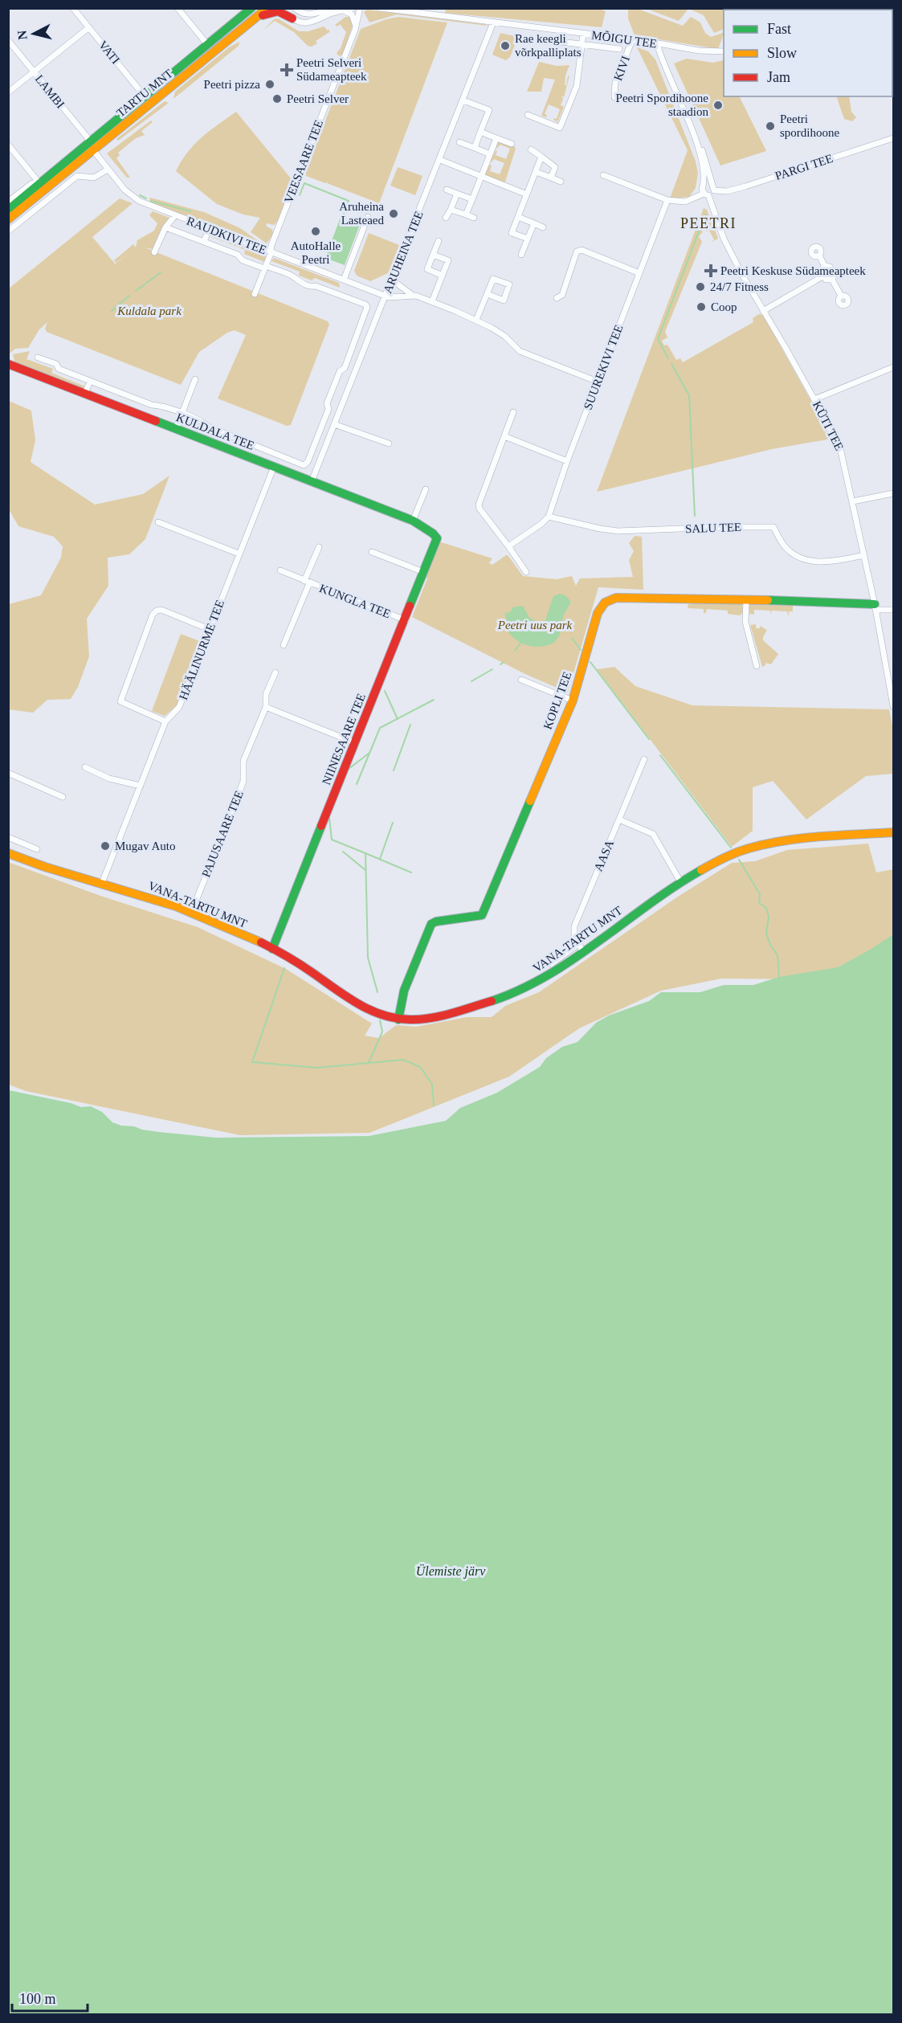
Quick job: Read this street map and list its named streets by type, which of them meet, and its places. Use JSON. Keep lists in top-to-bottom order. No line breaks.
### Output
{"streets":{"main road":["TARTU MNT","KULDALA TEE","KOPLI TEE","NIINESAARE TEE","VANA-TARTU MNT"],"street":["MÕIGU TEE","VATI","KIVI","LAMBI","VEESAARE TEE","PARGI TEE","RAUDKIVI TEE","ARUHEINA TEE","SUUREKIVI TEE","KÜTI TEE","SALU TEE","KUNGLA TEE","HÄÄLINURME TEE","PAJUSAARE TEE","AASA"]},"crossings":[["MÕIGU TEE","KIVI"],["MÕIGU TEE","ARUHEINA TEE"],["VATI","TARTU MNT"],["LAMBI","TARTU MNT"],["LAMBI","RAUDKIVI TEE"],["TARTU MNT","RAUDKIVI TEE"],["VEESAARE TEE","RAUDKIVI TEE"],["RAUDKIVI TEE","ARUHEINA TEE"],["ARUHEINA TEE","KULDALA TEE"],["SUUREKIVI TEE","SALU TEE"],["KÜTI TEE","SALU TEE"],["KÜTI TEE","KOPLI TEE"],["KULDALA TEE","HÄÄLINURME TEE"],["KULDALA TEE","NIINESAARE TEE"],["KUNGLA TEE","NIINESAARE TEE"],["HÄÄLINURME TEE","VANA-TARTU MNT"],["KOPLI TEE","VANA-TARTU MNT"],["NIINESAARE TEE","VANA-TARTU MNT"],["PAJUSAARE TEE","VANA-TARTU MNT"],["AASA","VANA-TARTU MNT"]],"districts":["PEETRI"],"water":["Ülemiste järv"],"parks":["Kuldala park","Peetri uus park"],"places":{"other":["Rae keegli võrkpalliplats","Peetri pizza","Peetri Selver","Peetri Spordihoone staadion","Peetri spordihoone","Aruheina Lasteaed","AutoHalle Peetri","24/7 Fitness","Coop","Mugav Auto"],"health":["Peetri Selveri Südameapteek","Peetri Keskuse Südameapteek"]},"legend":["Fast","Slow","Jam"],"scale_bar":"100 m","north":"left"}
